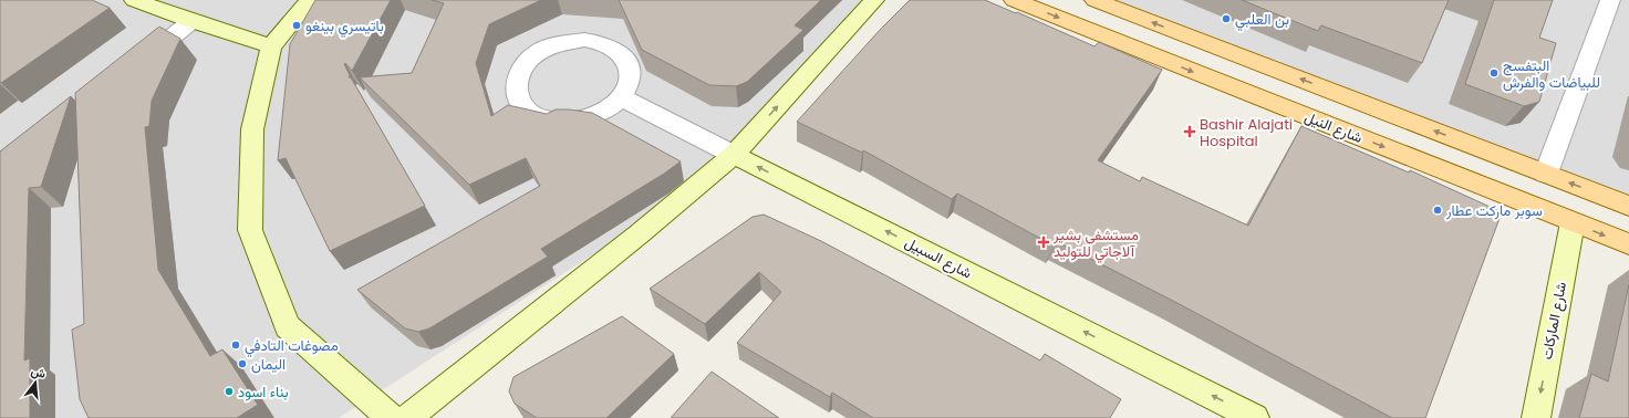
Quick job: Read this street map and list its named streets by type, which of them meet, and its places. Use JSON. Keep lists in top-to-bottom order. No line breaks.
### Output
{"streets":{"main road":["شارع النيل"],"street":["شارع السبيل","شارع الماركات"]},"crossings":[["شارع النيل","شارع الماركات"]],"one_way":["شارع السبيل","شارع الماركات"],"places":{"other":["بن العلبي","باتيسري بينغو","البتفسج للبياضات والفرش","سوبر ماركت عطار","مصوغات التادفي","اليمان","بناء اسود"],"health":["Bashir Alajati Hospital","مستشفى بشير آلاجاتي للتوليد"]},"north":"top"}
